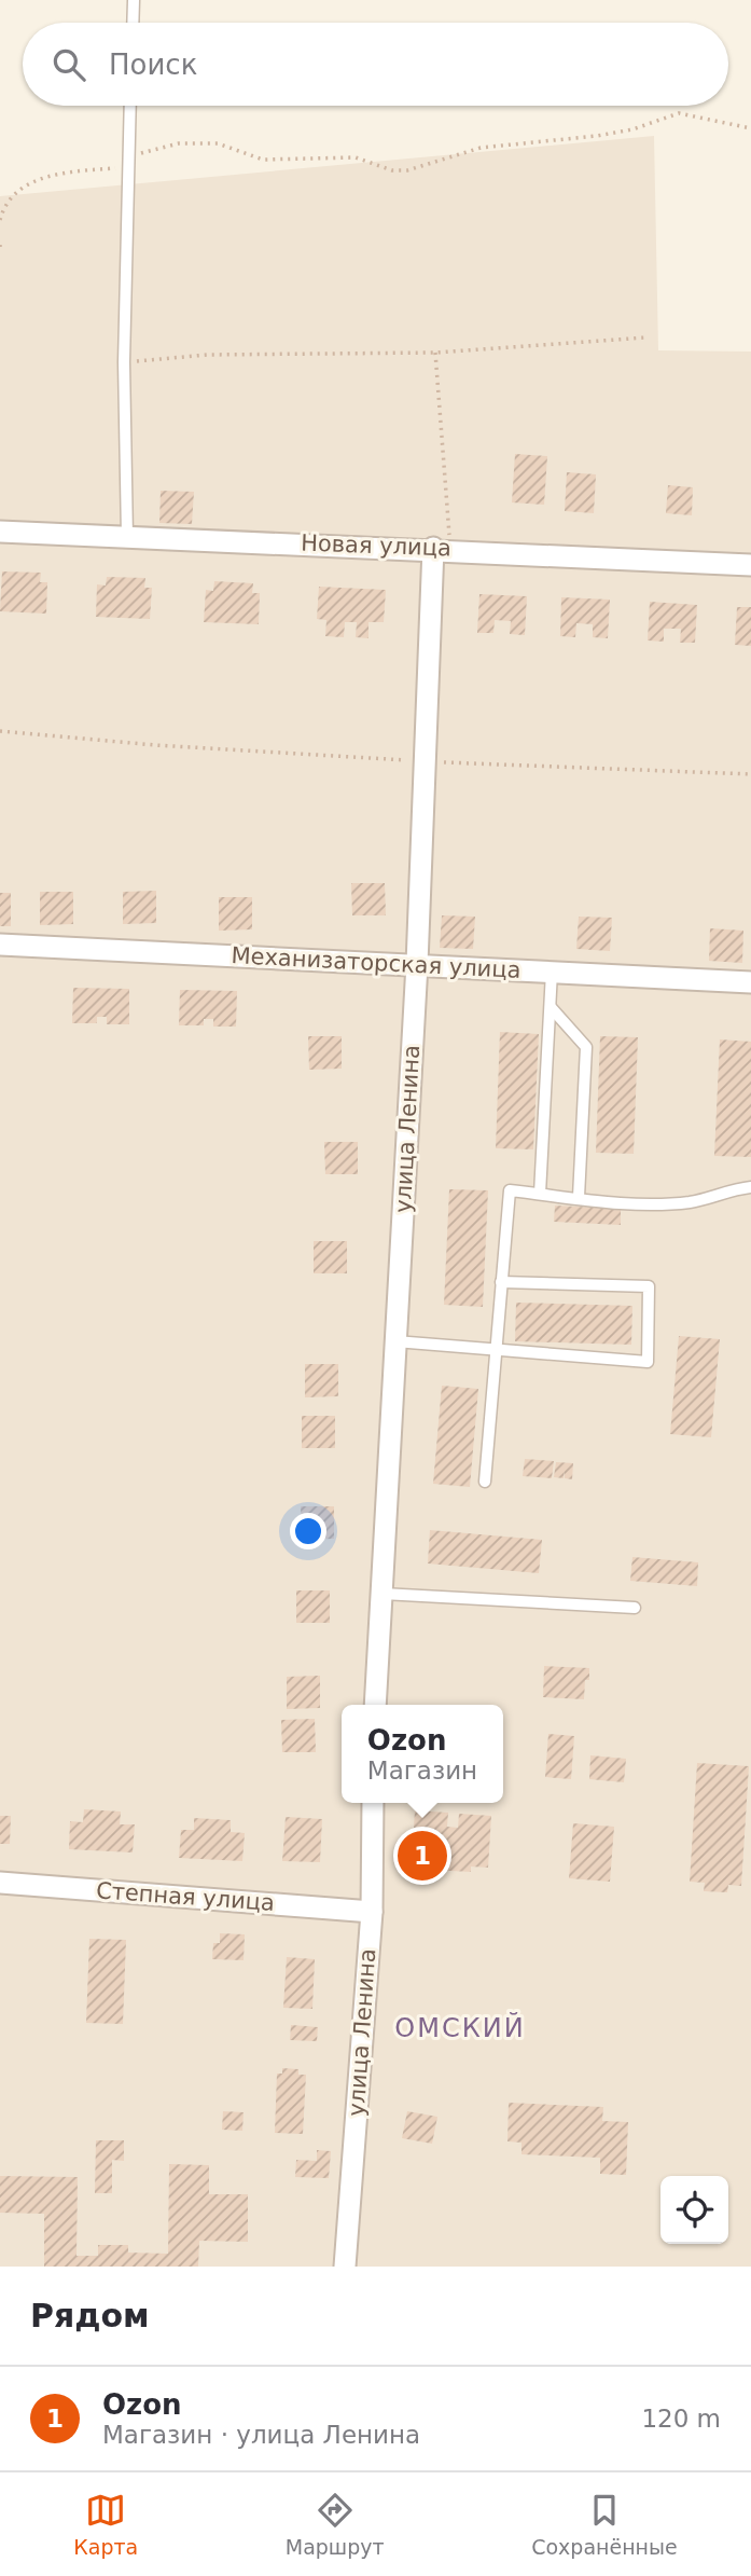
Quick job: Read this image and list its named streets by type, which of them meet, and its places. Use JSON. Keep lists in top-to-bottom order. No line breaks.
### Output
{"streets":{"street":["Новая улица","Механизаторская улица","улица Ленина","Степная улица"]},"crossings":[["Новая улица","улица Ленина"],["Механизаторская улица","улица Ленина"],["улица Ленина","Степная улица"]],"districts":["ОМСКИЙ"],"page":{"search":"Поиск","popup":["Ozon","Магазин"],"pins":"1","heading":"Рядом","list":[{"mark":"1","name":"Ozon","note":"Магазин · улица Ленина","value":"120 m"}],"nav":["Карта","Маршрут","Сохранённые"]}}
